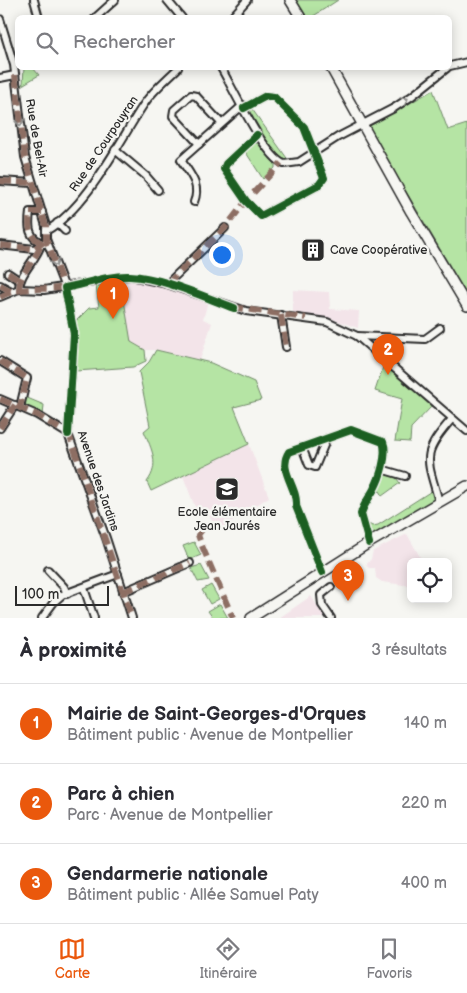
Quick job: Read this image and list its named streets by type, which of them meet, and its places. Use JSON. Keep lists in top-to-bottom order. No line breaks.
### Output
{"streets":{"street":["Rue de Bel-Air","Rue de Courpouyran","Avenue des Jardins"]},"crossings":[["Rue de Bel-Air","Rue de Courpouyran"],["Rue de Bel-Air","Avenue des Jardins"]],"one_way":["Rue de Bel-Air"],"places":{"building":["Cave Coopérative"],"school or university":["Ecole élémentaire Jean Jaurés"]},"scale_bar":"100 m","page":{"search":"Rechercher","pins":["1","2","3"],"scale":"100 m","heading":["À proximité","3 résultats"],"list":[{"mark":"1","name":"Mairie de Saint-Georges-d'Orques","note":"Bâtiment public · Avenue de Montpellier","value":"140 m"},{"mark":"2","name":"Parc à chien","note":"Parc · Avenue de Montpellier","value":"220 m"},{"mark":"3","name":"Gendarmerie nationale","note":"Bâtiment public · Allée Samuel Paty","value":"400 m"}],"nav":["Carte","Itinéraire","Favoris"]}}
